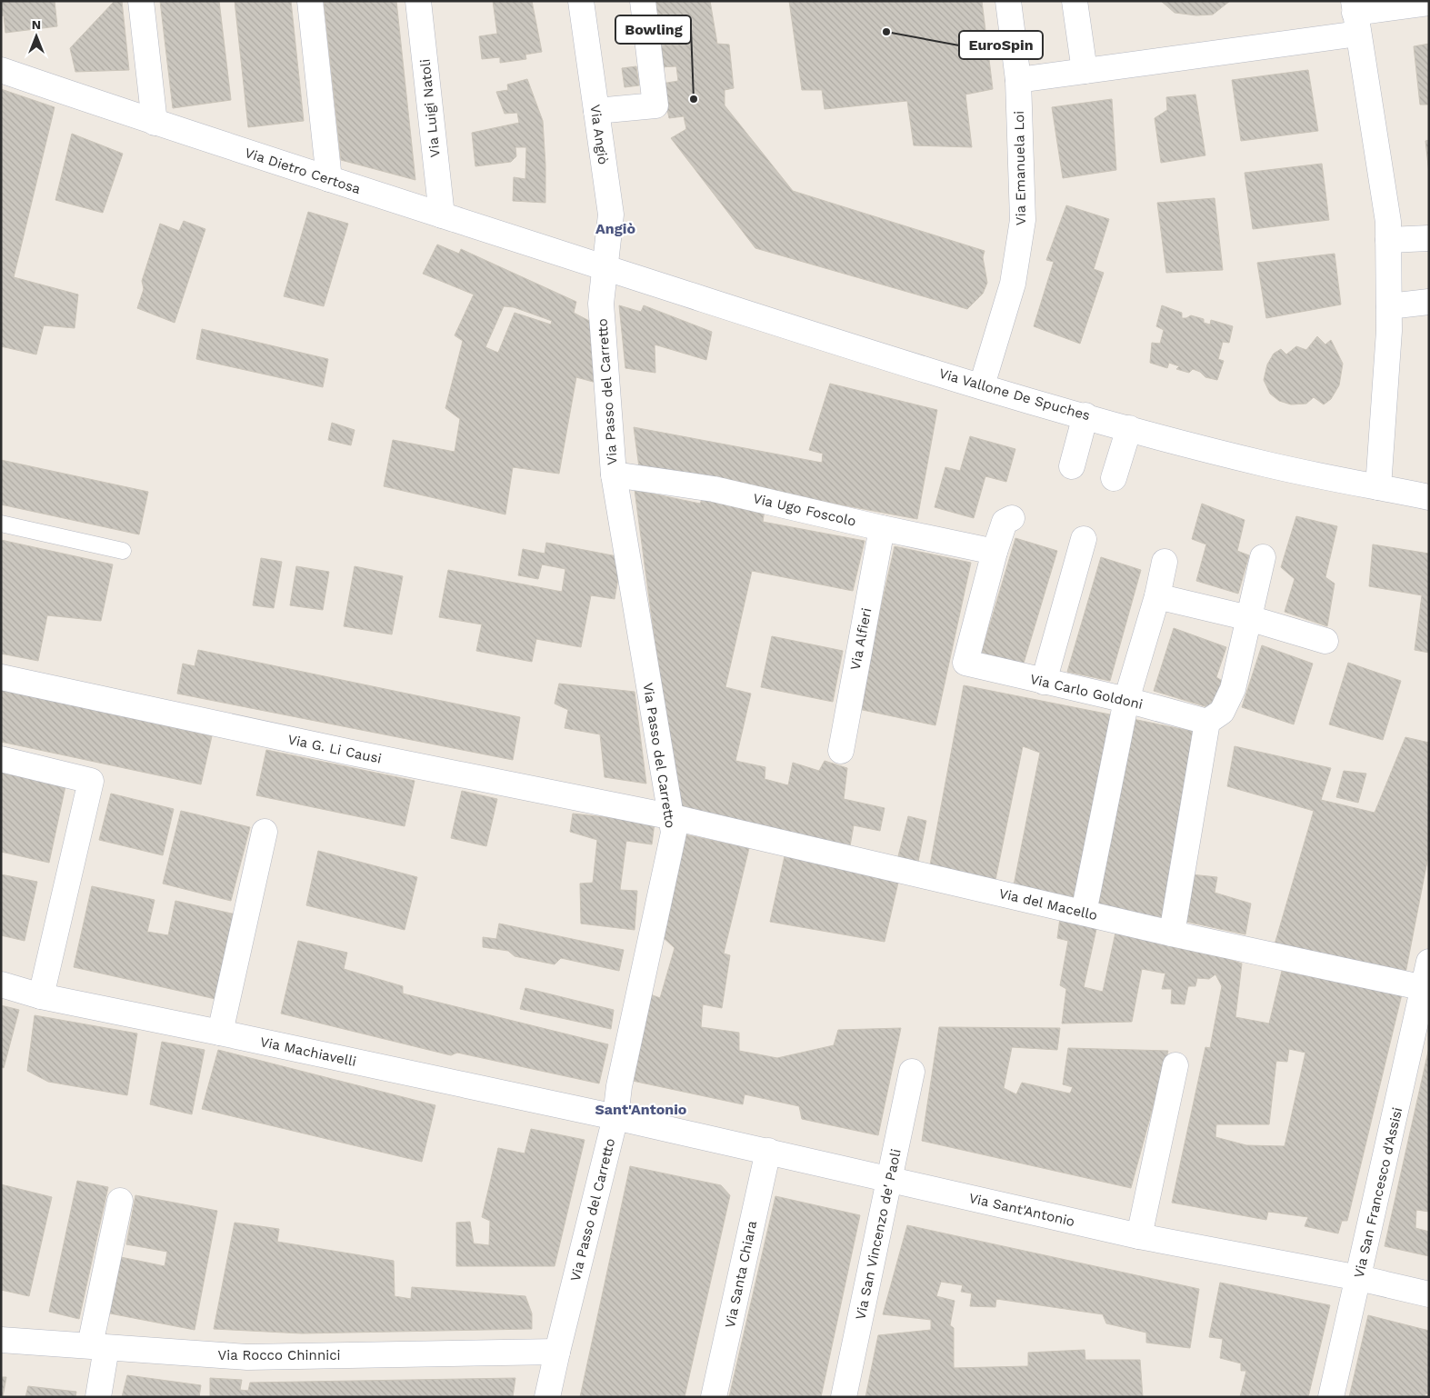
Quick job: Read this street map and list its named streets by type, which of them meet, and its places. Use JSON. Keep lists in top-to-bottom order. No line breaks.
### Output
{"streets":{"street":["Via Luigi Natoli","Via Angiò","Via Emanuela Loi","Via Dietro Certosa","Via Passo del Carretto","Via Vallone De Spuches","Via Ugo Foscolo","Via Alfieri","Via Carlo Goldoni","Via G. Li Causi","Via del Macello","Via Machiavelli","Via San Francesco d'Assisi","Via Sant'Antonio","Via San Vincenzo de' Paoli","Via Santa Chiara","Via Rocco Chinnici"]},"crossings":[["Via Luigi Natoli","Via Dietro Certosa"],["Via Angiò","Via Dietro Certosa"],["Via Angiò","Via Passo del Carretto"],["Via Angiò","Via Vallone De Spuches"],["Via Emanuela Loi","Via Vallone De Spuches"],["Via Dietro Certosa","Via Passo del Carretto"],["Via Dietro Certosa","Via Vallone De Spuches"],["Via Passo del Carretto","Via Vallone De Spuches"],["Via Passo del Carretto","Via Ugo Foscolo"],["Via Passo del Carretto","Via G. Li Causi"],["Via Passo del Carretto","Via del Macello"],["Via Passo del Carretto","Via Machiavelli"],["Via Passo del Carretto","Via Sant'Antonio"],["Via Passo del Carretto","Via Rocco Chinnici"],["Via Ugo Foscolo","Via Alfieri"],["Via Ugo Foscolo","Via Carlo Goldoni"],["Via G. Li Causi","Via del Macello"],["Via del Macello","Via San Francesco d'Assisi"],["Via Machiavelli","Via Sant'Antonio"],["Via San Francesco d'Assisi","Via Sant'Antonio"],["Via Sant'Antonio","Via San Vincenzo de' Paoli"],["Via Sant'Antonio","Via Santa Chiara"]],"districts":["Angiò","Sant'Antonio"],"places":["EuroSpin","Bowling"],"north":"top"}
